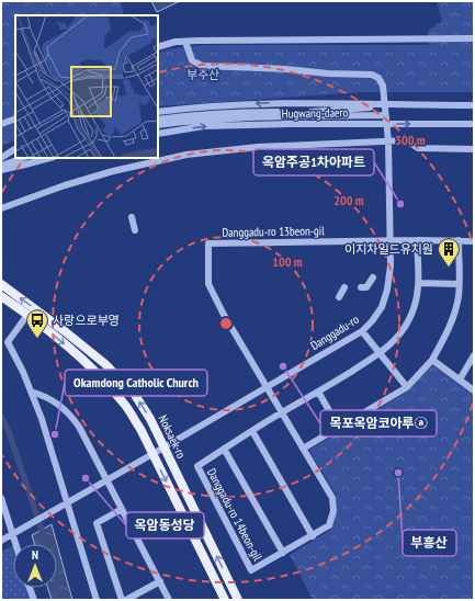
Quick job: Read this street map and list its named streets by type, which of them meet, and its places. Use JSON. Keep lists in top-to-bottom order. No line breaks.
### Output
{"streets":{"main road":["Noksaek-ro"],"street":["Hugwang-daero","Danggadu-ro 13beon-gil","Danggadu-ro","Danggadu-ro 14beon-gil"]},"crossings":[["Hugwang-daero","Danggadu-ro"],["Danggadu-ro 13beon-gil","Danggadu-ro"],["Danggadu-ro","Noksaek-ro"]],"parks":["부주산"],"places":{"other":["옥암주공1차아파트","목포옥암코아루ⓐ","Okamdong Catholic Church","부흥산","옥암동성당"],"building":["이지차일드유치원"],"bus stop":["사랑으로부영"]},"north":"top","rings":["300 m","200 m","100 m"]}
